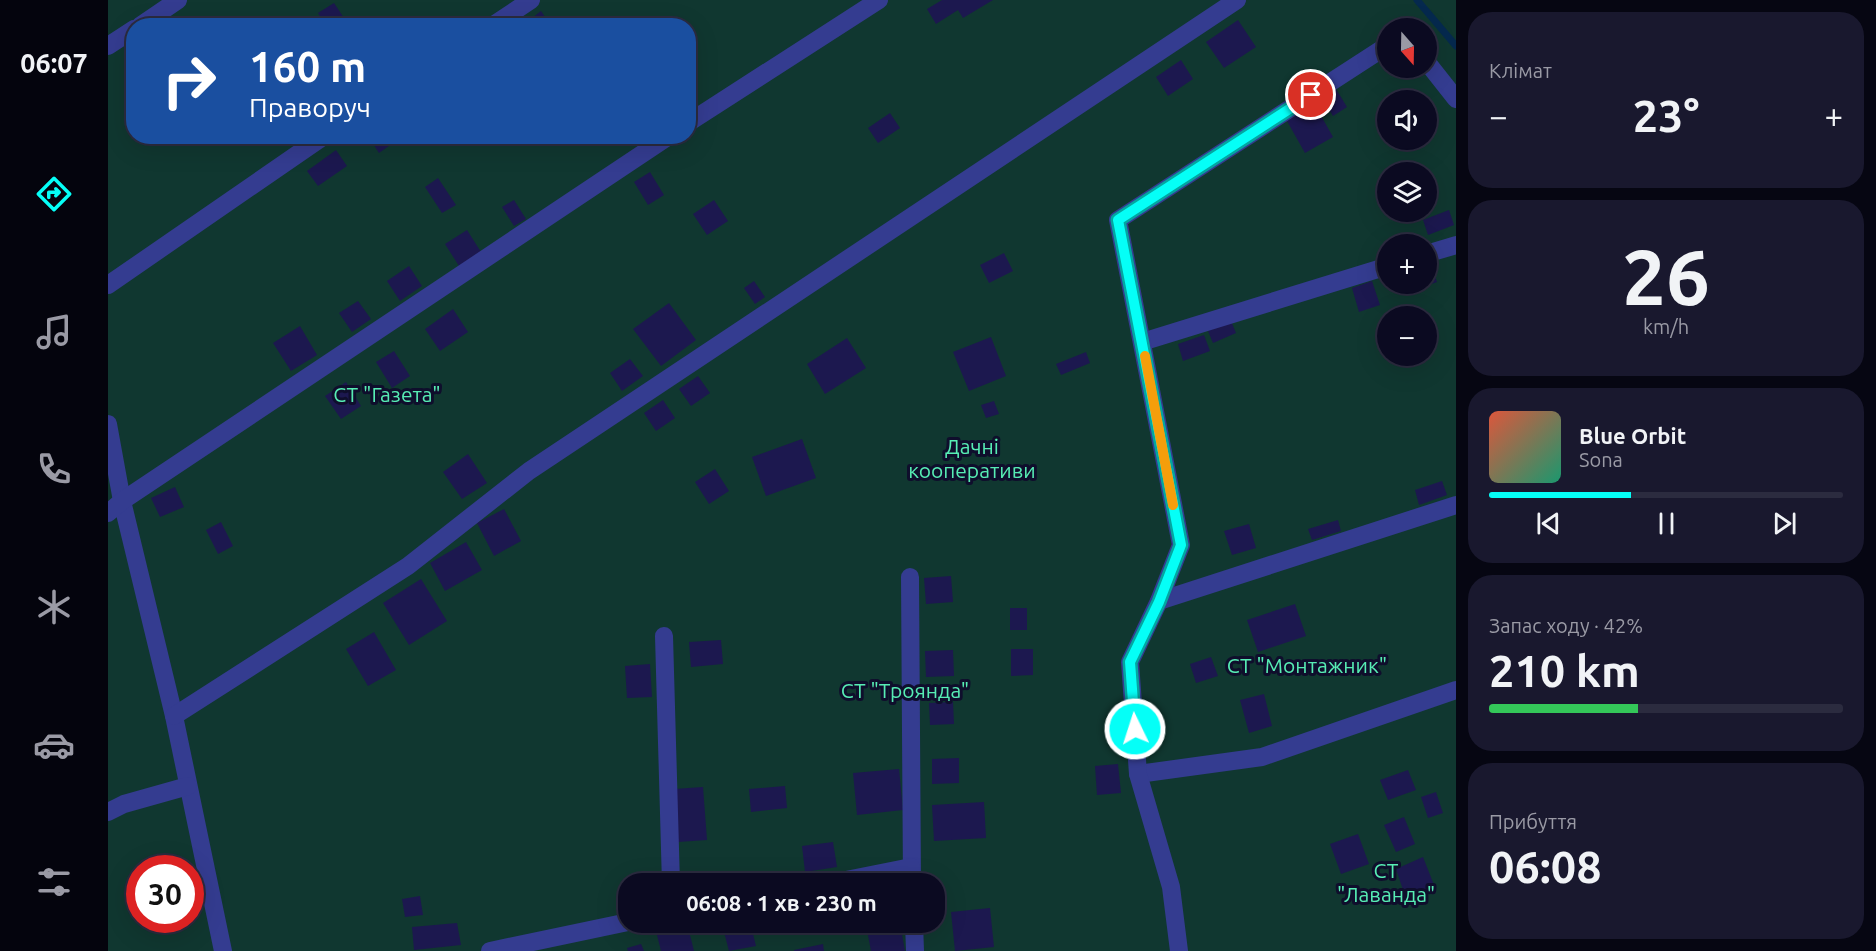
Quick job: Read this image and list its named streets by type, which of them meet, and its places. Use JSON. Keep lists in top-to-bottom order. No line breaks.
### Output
{"parks":["СТ \"Газета\"","Дачні кооперативи","СТ \"Монтажник\"","СТ \"Троянда\"","СТ \"Лаванда\""],"north":"bottom","page":{"tabs":"06:07","tile":["Клімат",["26","km/h"],["Запас ходу · 42%","210 km"],["Прибуття","06:08"]],"map_buttons":["+","−"],"turn":["160 m","Праворуч"],"heat":["−","23°","+"],"song":["Blue Orbit","Sona"],"limit":"30","trip":"06:08 · 1 хв · 230 m"}}
